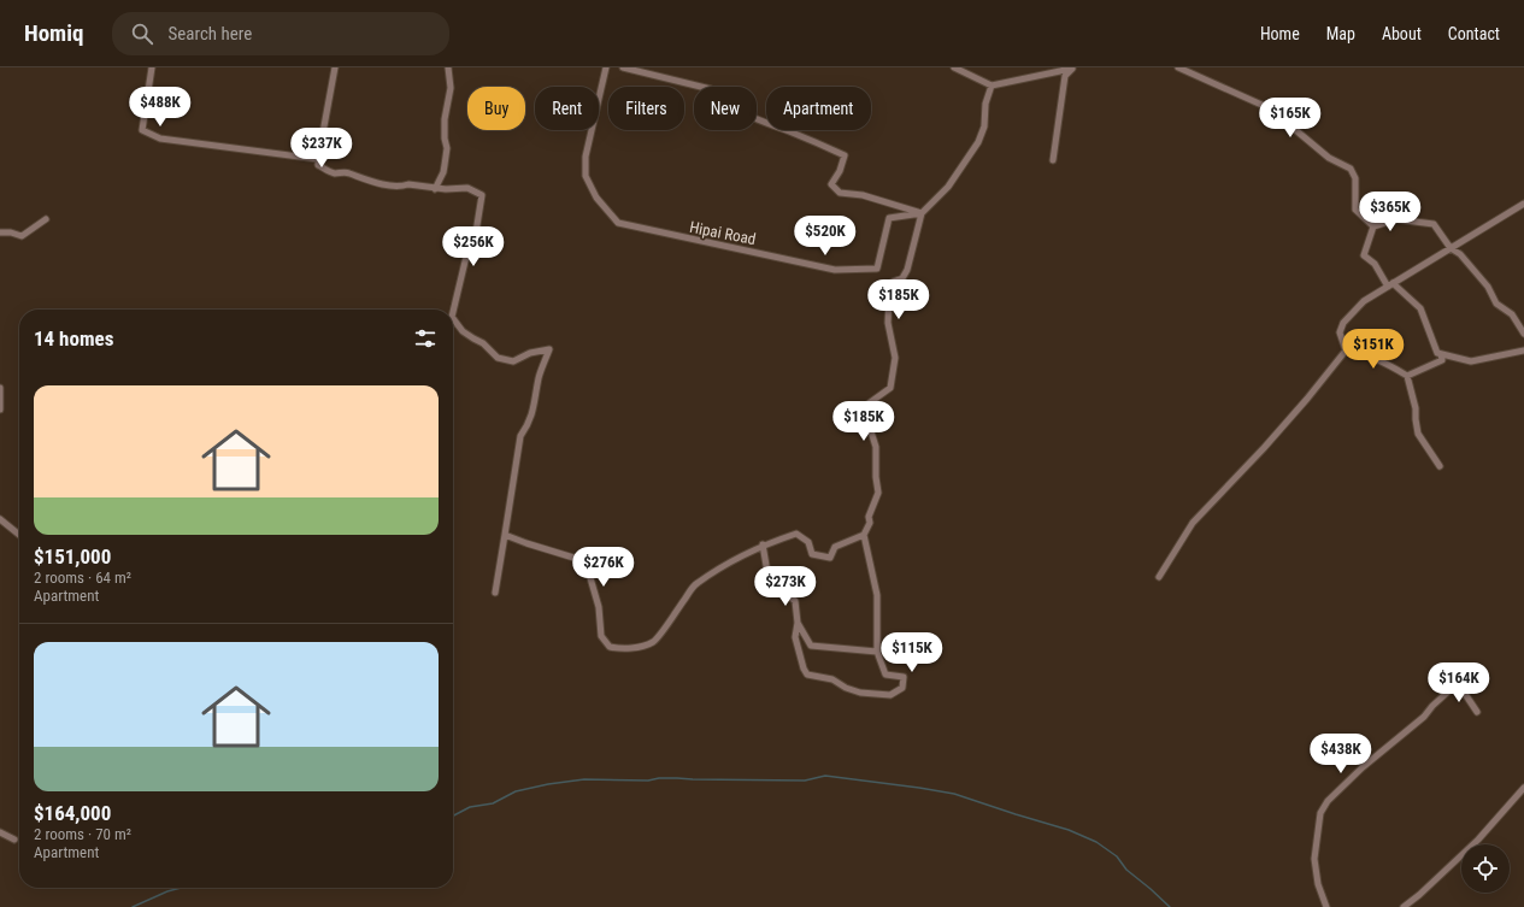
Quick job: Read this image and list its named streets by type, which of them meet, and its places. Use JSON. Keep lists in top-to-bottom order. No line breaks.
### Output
{"streets":{"street":["Hipai Road"]},"page":{"header":"Homiq","search":"Search here","nav":["Home","Map","About","Contact"],"price":["$488K","$165K","$237K","$365K","$520K","$256K","$185K","$151K","$185K","$276K","$273K","$115K","$164K","$438K"],"chip":["Buy","Rent","Filters","New","Apartment"],"heading":"14 homes","list":[{"name":"$151,000","note":"2 rooms · 64 m² · Apartment"},{"name":"$164,000","note":"2 rooms · 70 m² · Apartment"}]}}
